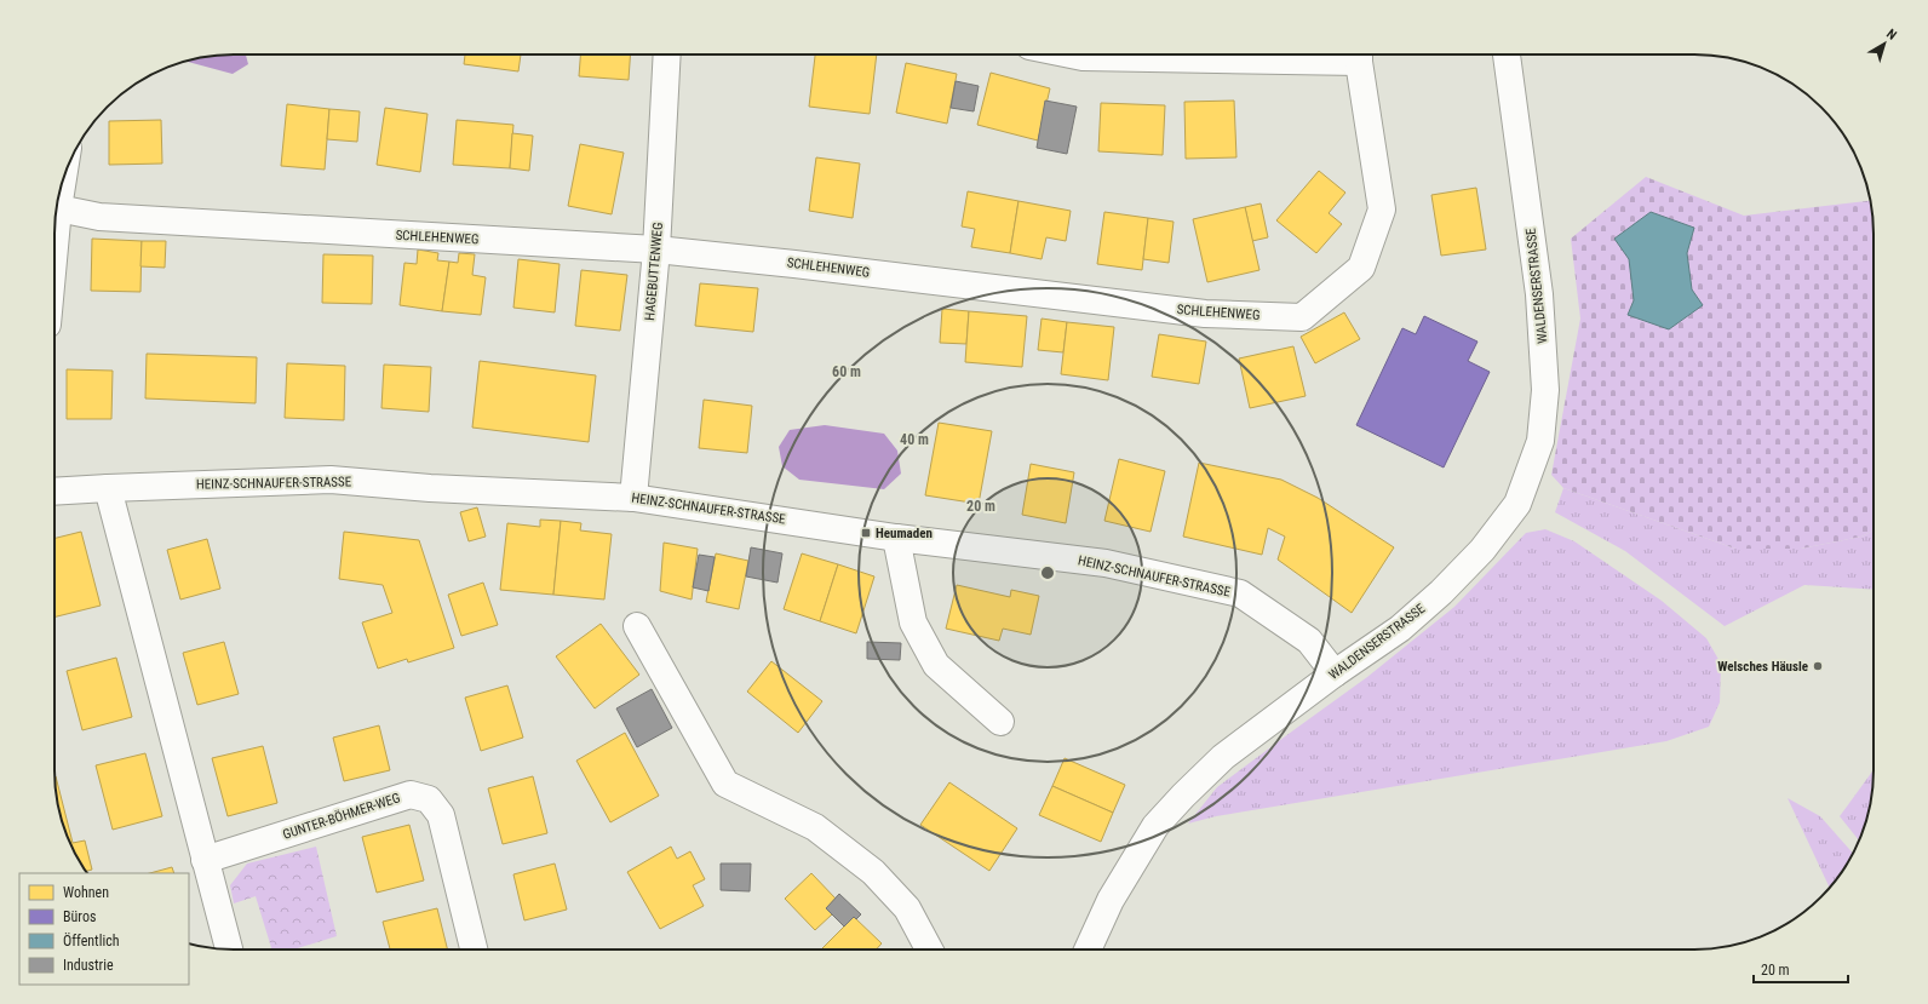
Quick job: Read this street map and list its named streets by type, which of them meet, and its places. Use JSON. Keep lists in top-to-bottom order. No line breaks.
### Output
{"streets":{"street":["SCHLEHENWEG","HAGEBUTTENWEG","WALDENSERSTRASSE","HEINZ-SCHNAUFER-STRASSE","GUNTER-BÖHMER-WEG"]},"crossings":[["SCHLEHENWEG","HAGEBUTTENWEG"],["HAGEBUTTENWEG","HEINZ-SCHNAUFER-STRASSE"],["WALDENSERSTRASSE","HEINZ-SCHNAUFER-STRASSE"]],"places":{"transit":["Heumaden"],"other":["Welsches Häusle"]},"legend":["Wohnen","Büros","Öffentlich","Industrie"],"scale_bar":"20 m","north":"top right","rings":["60 m","40 m","20 m"]}
